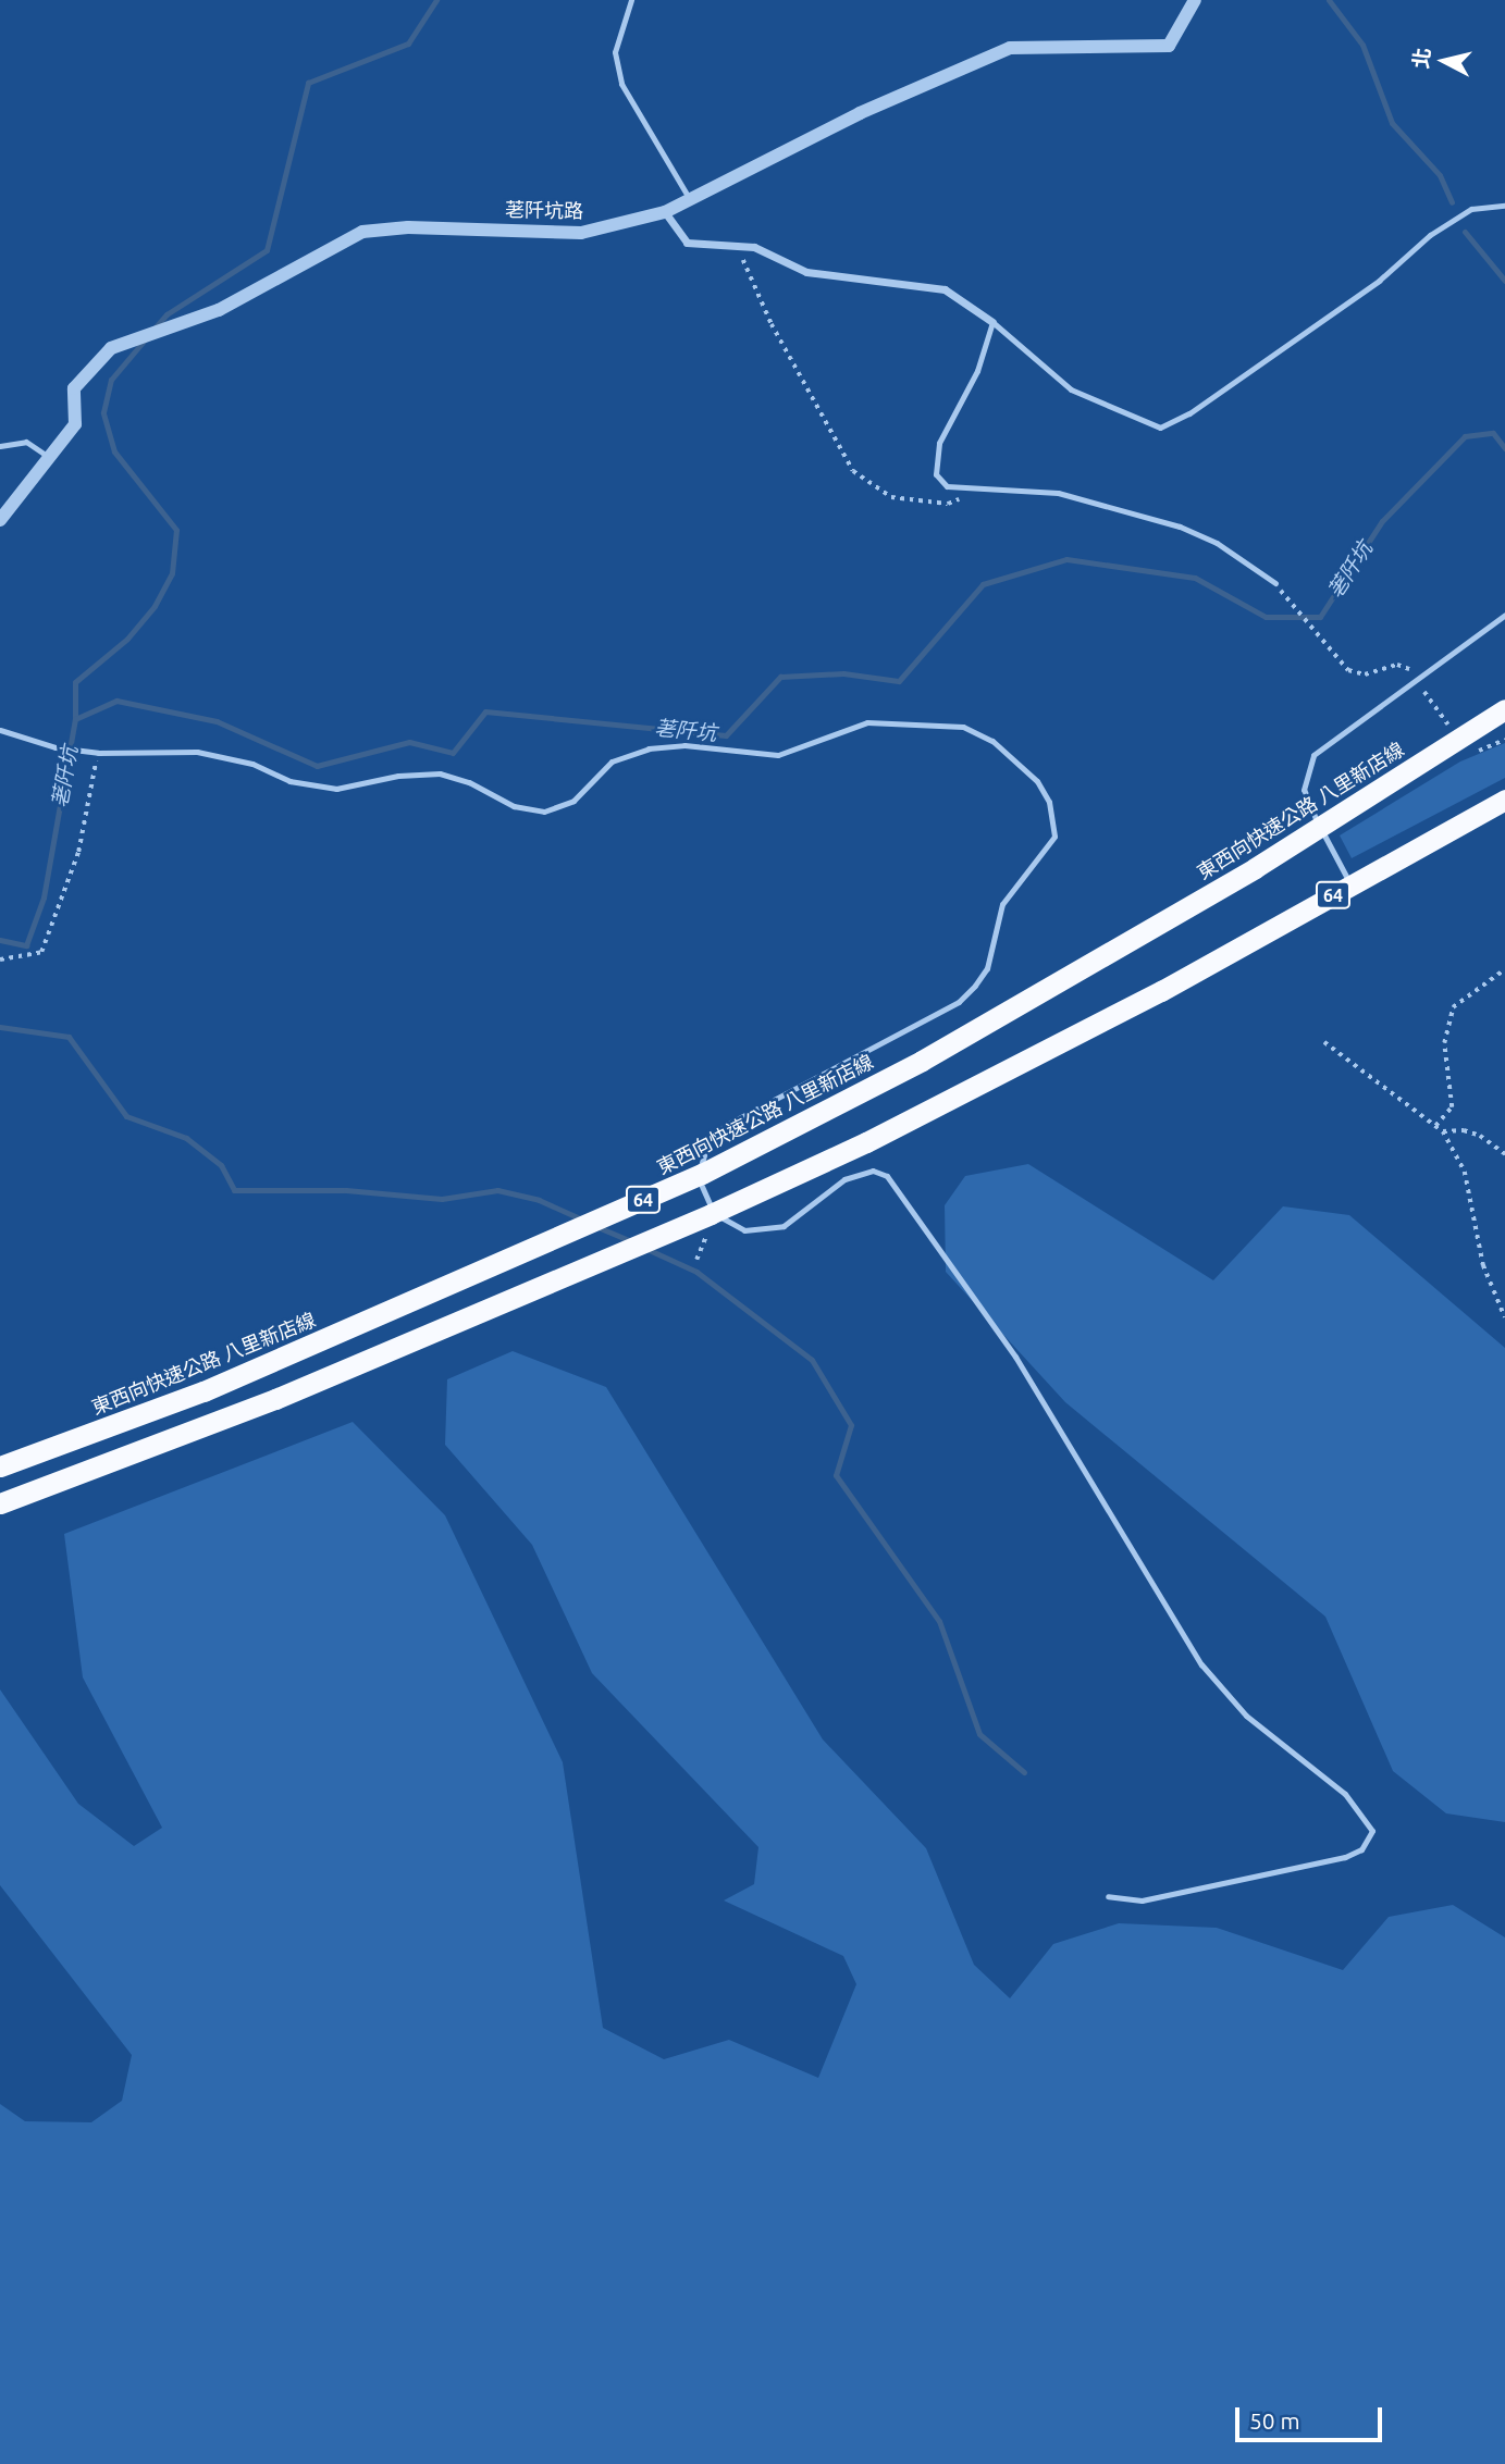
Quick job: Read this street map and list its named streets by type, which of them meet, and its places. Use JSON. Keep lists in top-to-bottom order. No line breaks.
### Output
{"streets":{"highway":["東西向快速公路 八里新店線","64"],"street":["荖阡坑路"]},"water":["荖阡坑"],"scale_bar":"50 m","north":"left"}
